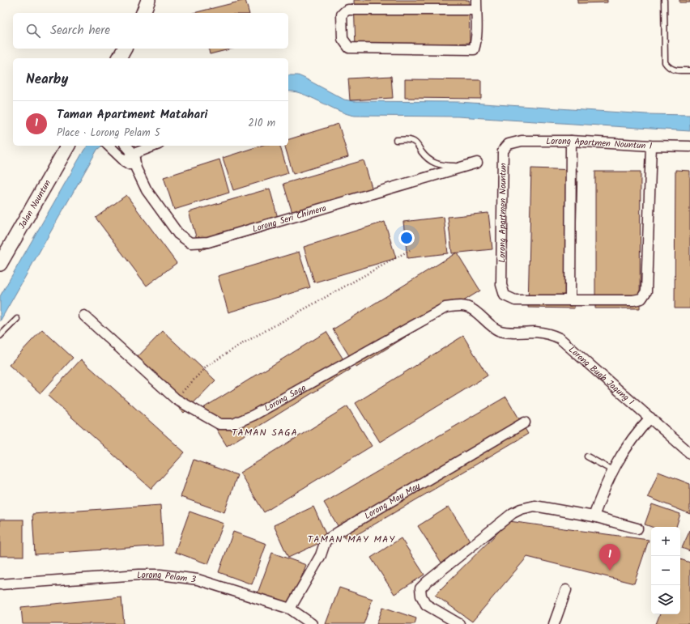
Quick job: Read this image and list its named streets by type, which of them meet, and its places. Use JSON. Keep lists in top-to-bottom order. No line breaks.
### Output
{"streets":{"street":["Lorong Apartmen Nountun 1","Jalan Nountun","Lorong Apartmen Nountun","Lorong Seri Chimera","Lorong Buah Jagung 1","Lorong Saga","Lorong May May","Lorong Pelam 3"]},"crossings":[["Lorong Apartmen Nountun 1","Lorong Apartmen Nountun"],["Lorong Buah Jagung 1","Lorong Saga"],["Lorong May May","Lorong Pelam 3"]],"districts":["TAMAN SAGA","TAMAN MAY MAY"],"page":{"search":"Search here","heading":"Nearby","list":[{"mark":"1","name":"Taman Apartment Matahari","note":"Place · Lorong Pelam 5","value":"210 m"}],"map_buttons":["+","−"],"pins":"1"}}
